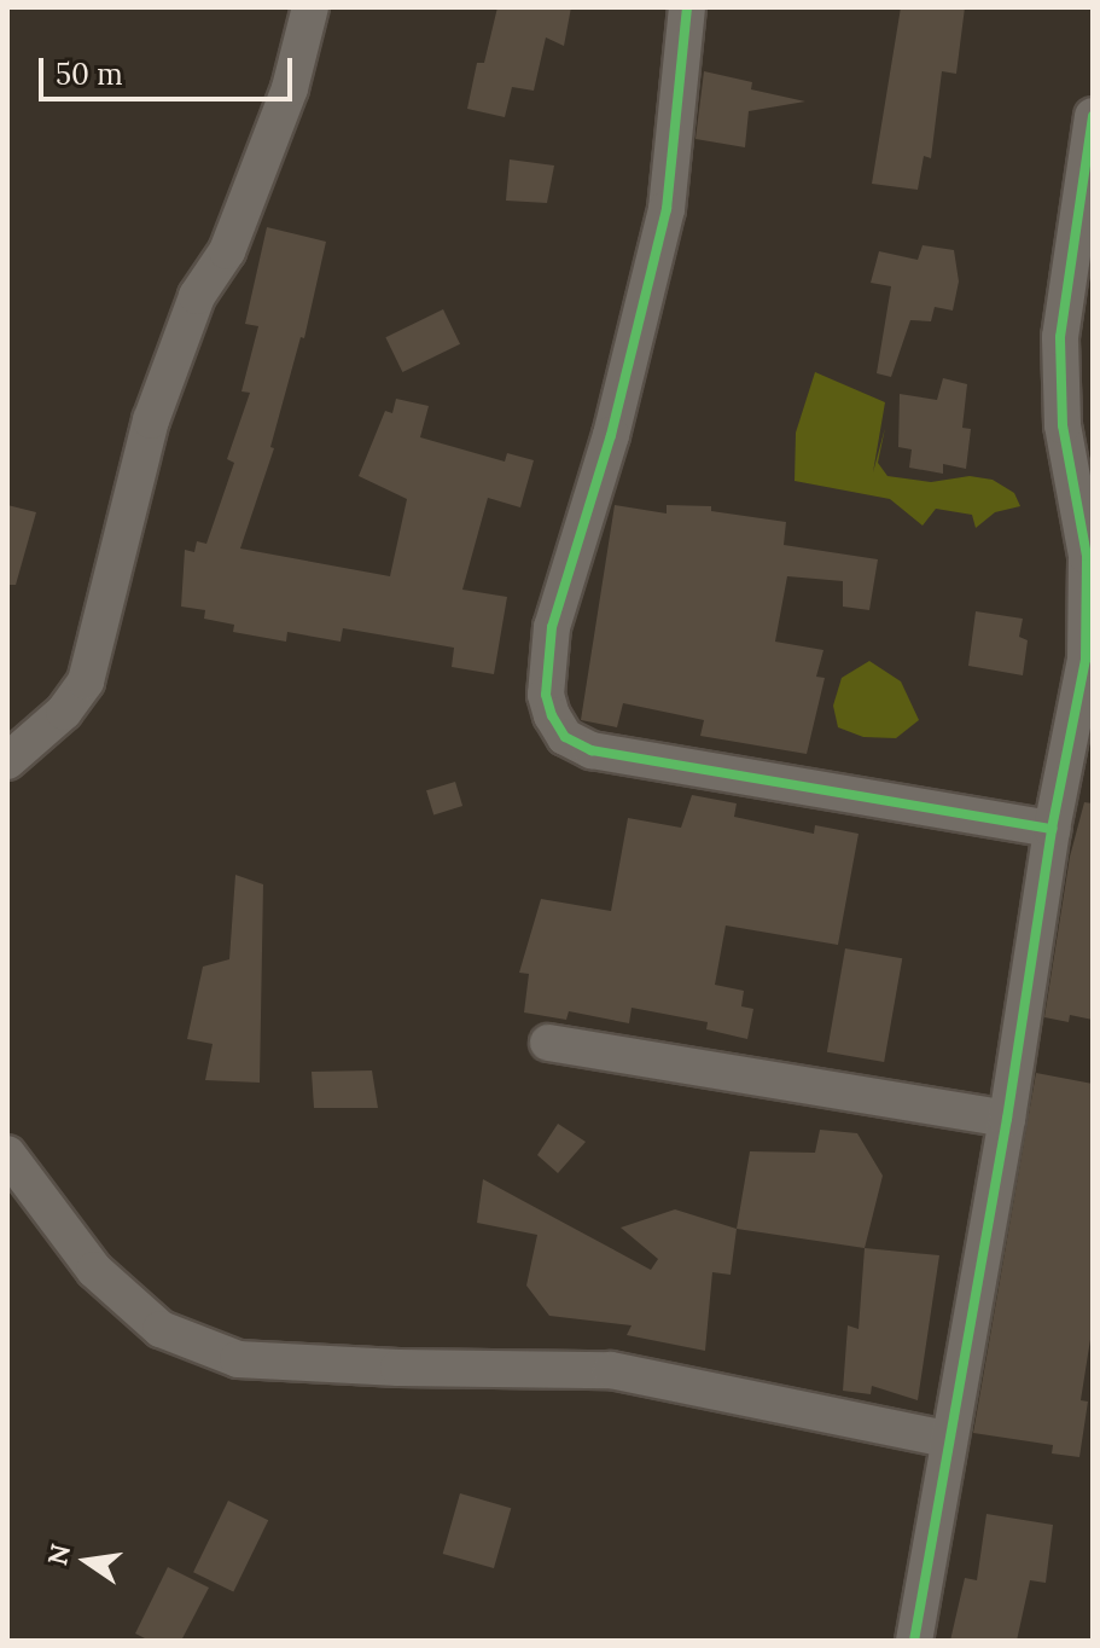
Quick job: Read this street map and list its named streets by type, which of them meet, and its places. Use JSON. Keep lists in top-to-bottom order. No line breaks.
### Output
{"scale_bar":"50 m","north":"left"}
